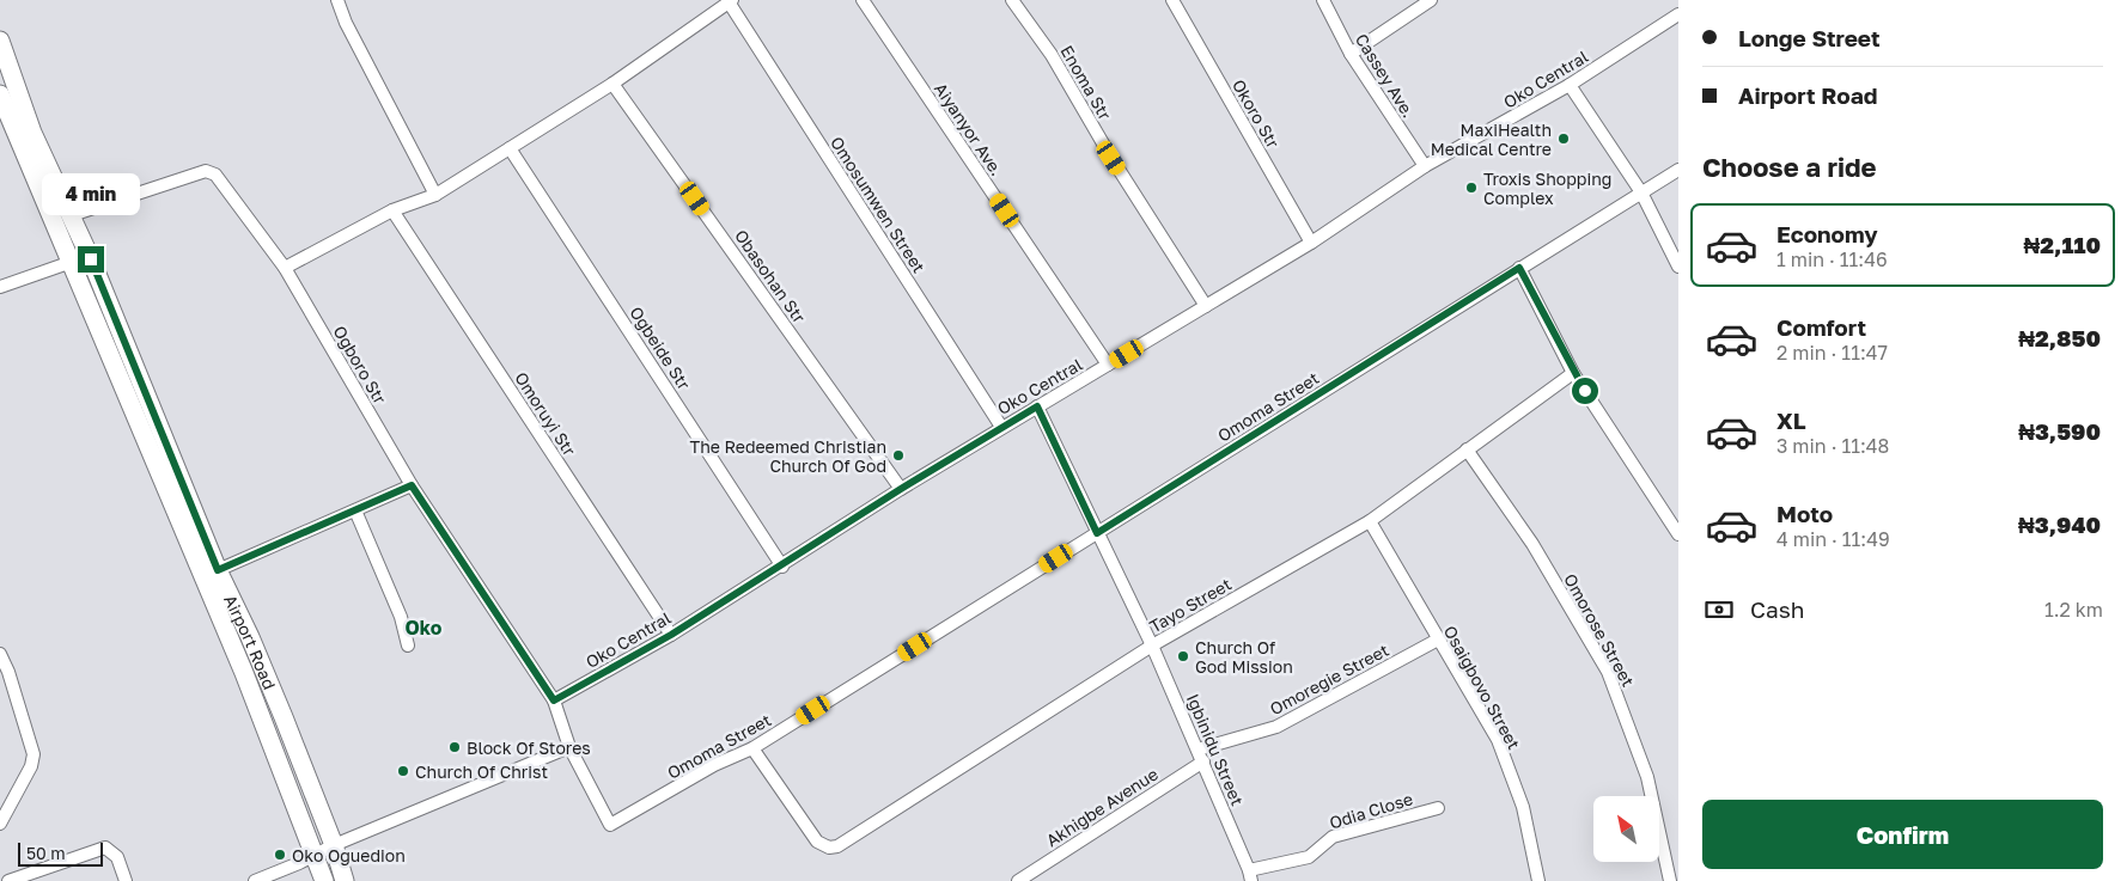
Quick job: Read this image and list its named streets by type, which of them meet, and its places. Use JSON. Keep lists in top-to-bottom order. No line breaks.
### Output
{"streets":{"main road":["Airport Road"],"street":["Cassey Ave.","Oko Central","Enoma Str","Okoro Str","Aiyanyor Ave.","Omosumwen Street","Obasohan Str","Ogbeide Str","Ogboro Str","Omoma Street","Omoruyi Str","Tayo Street","Omorose Street","Omoregie Street","Osaigbovo Street","Igbinidu Street","Akhigbe Avenue","Odia Close"]},"crossings":[["Cassey Ave.","Oko Central"],["Oko Central","Enoma Str"],["Oko Central","Okoro Str"],["Oko Central","Aiyanyor Ave."],["Oko Central","Omosumwen Street"],["Oko Central","Obasohan Str"],["Oko Central","Ogbeide Str"],["Oko Central","Ogboro Str"],["Oko Central","Omoruyi Str"],["Oko Central","Igbinidu Street"],["Ogboro Str","Airport Road"],["Omoma Street","Tayo Street"],["Omoma Street","Igbinidu Street"],["Tayo Street","Omorose Street"],["Tayo Street","Osaigbovo Street"],["Tayo Street","Igbinidu Street"],["Omoregie Street","Osaigbovo Street"],["Omoregie Street","Igbinidu Street"],["Igbinidu Street","Akhigbe Avenue"],["Igbinidu Street","Odia Close"]],"districts":["Oko"],"places":["MaxiHealth Medical Centre","Troxis Shopping Complex","The Redeemed Christian Church Of God","Church Of God Mission","Block Of Stores","Church Of Christ","Oko Oguedion"],"scale_bar":"50 m","north":"top left","page":{"banner":["Longe Street","Airport Road"],"heading":"Choose a ride","bubble":"4 min","list":[{"name":"Economy","note":"1 min · 11:46","value":"₦2,110"},{"name":"Comfort","note":"2 min · 11:47","value":"₦2,850"},{"name":"XL","note":"3 min · 11:48","value":"₦3,590"},{"name":"Moto","note":"4 min · 11:49","value":"₦3,940"}],"pay":["Cash","1.2 km"],"buttons":"Confirm","scale":"50 m"}}
